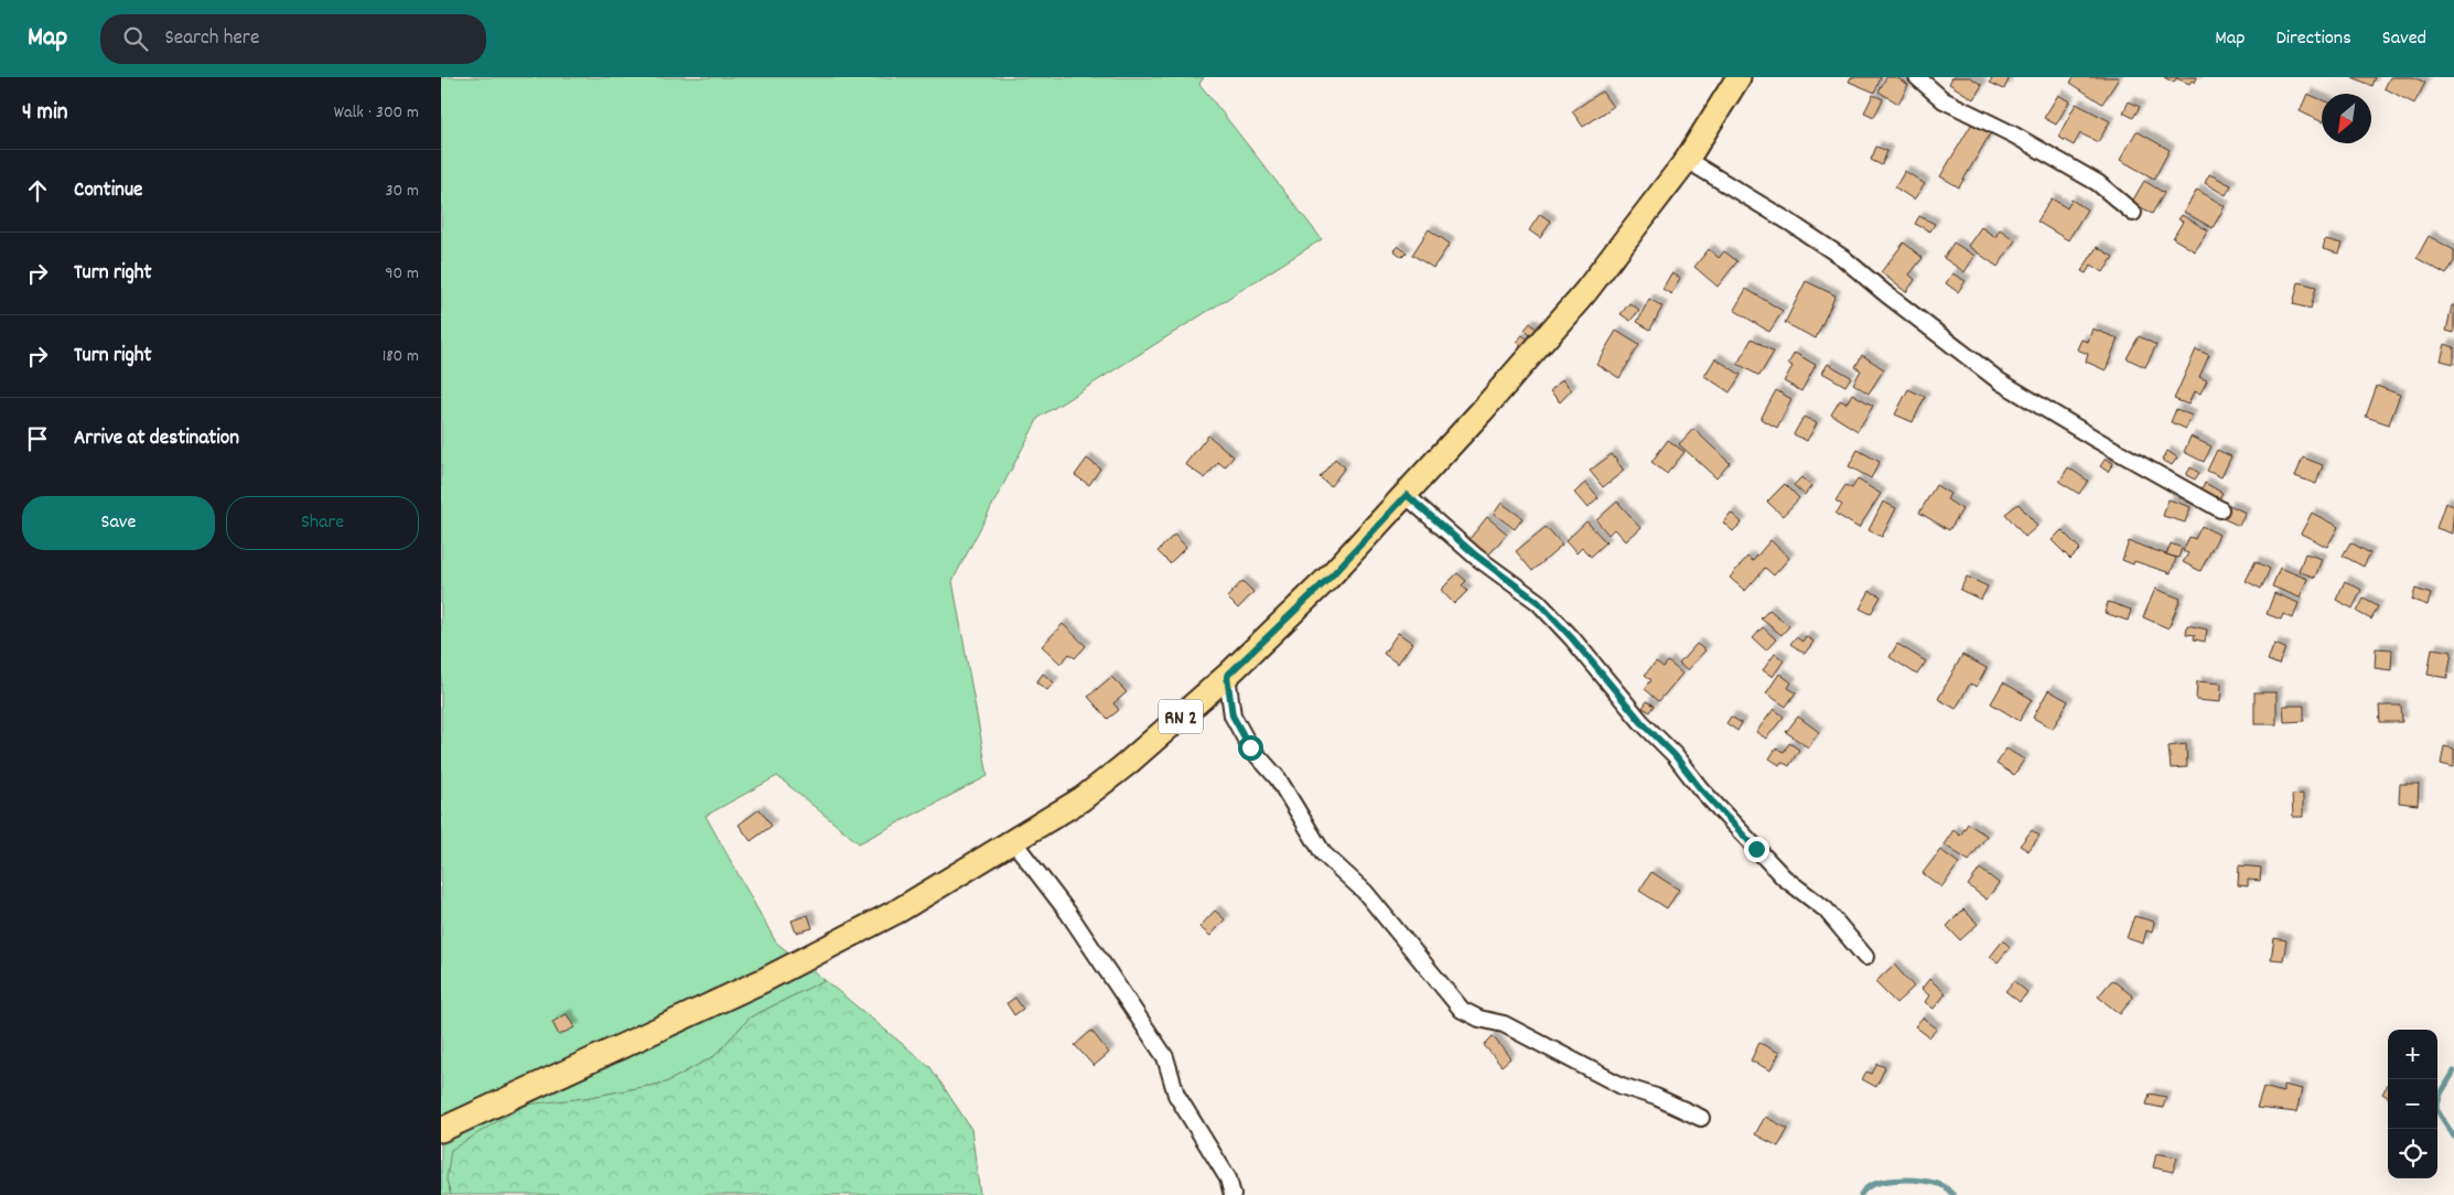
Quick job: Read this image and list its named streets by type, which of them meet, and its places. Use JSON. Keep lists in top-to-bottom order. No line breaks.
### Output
{"streets":{"main road":["RN 2"]},"north":"bottom left","page":{"header":"Map","search":"Search here","nav":["Map","Directions","Saved"],"heading":["4 min","Walk · 300 m"],"list":[["Continue","30 m"],["Turn right","90 m"],["Turn right","180 m"],"Arrive at destination"],"buttons":["Save","Share"],"map_buttons":["+","−"]}}
